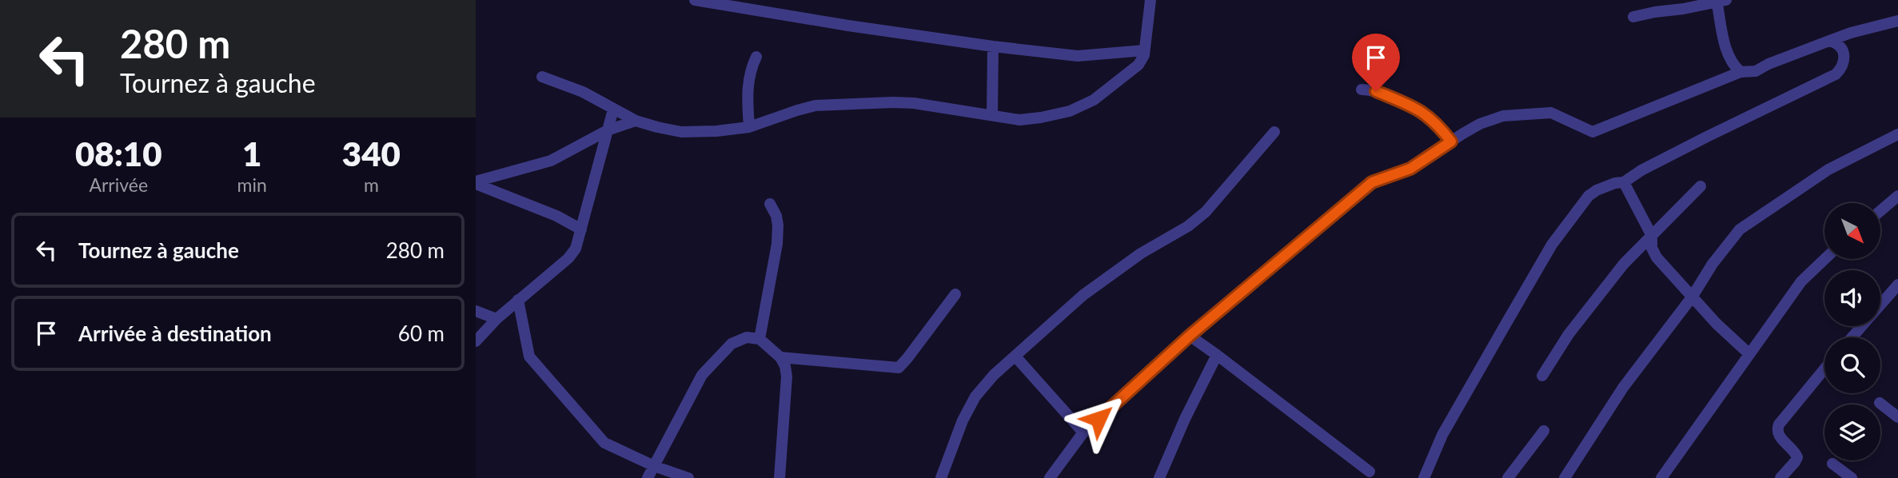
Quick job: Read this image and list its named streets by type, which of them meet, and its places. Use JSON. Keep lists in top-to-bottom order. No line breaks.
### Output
{"north":"bottom right","page":{"turn":["280 m","Tournez à gauche"],"eta":["08:10","Arrivée","1","min","340","m"],"list":[{"name":"Tournez à gauche","value":"280 m"},{"name":"Arrivée à destination","value":"60 m"}]}}
